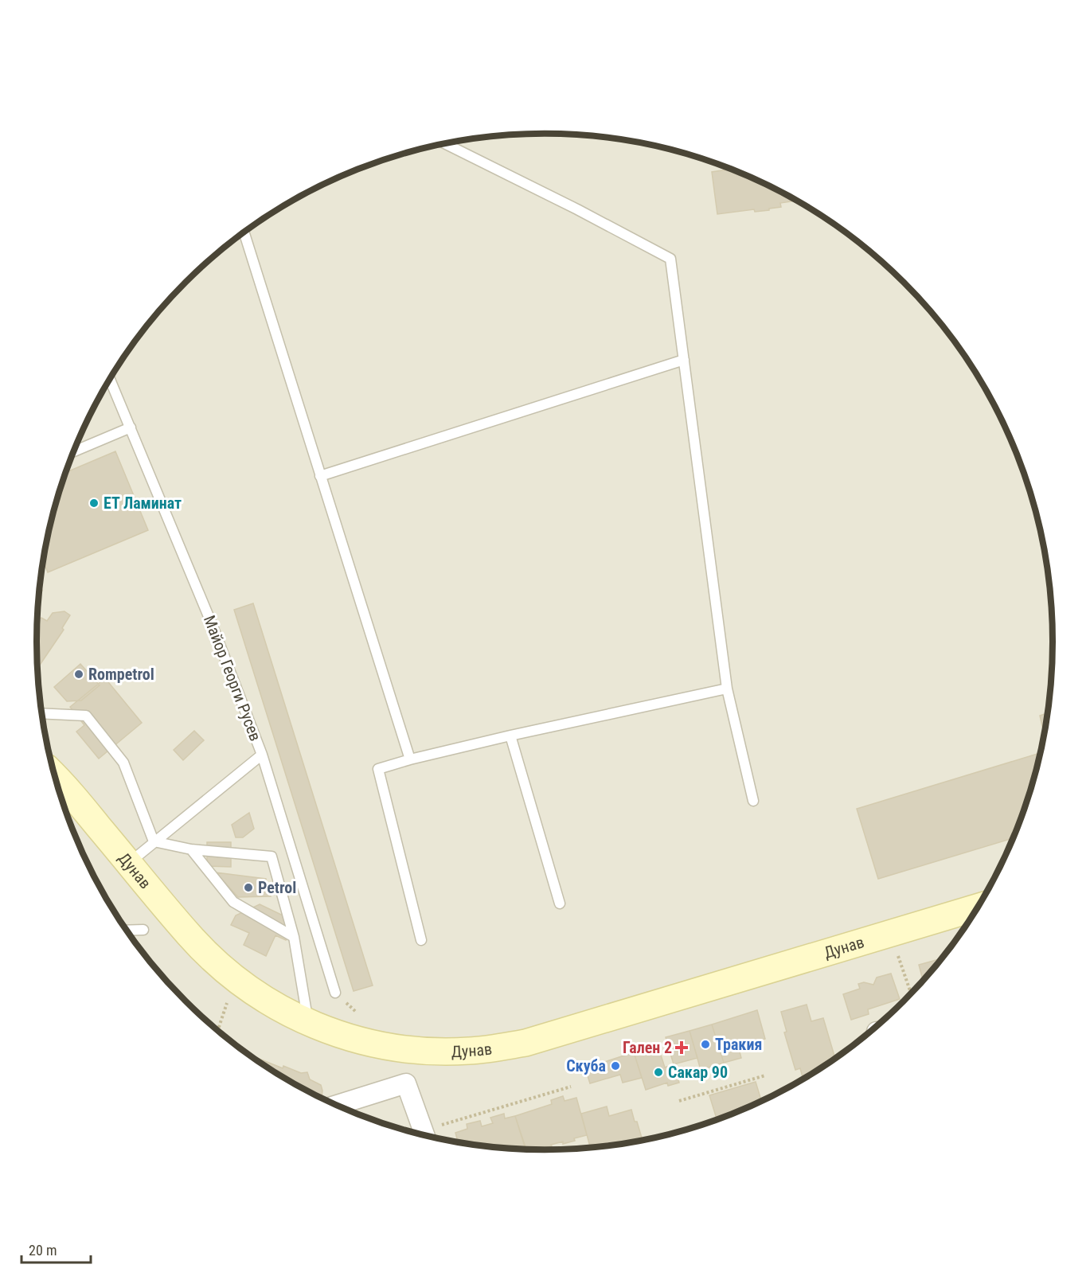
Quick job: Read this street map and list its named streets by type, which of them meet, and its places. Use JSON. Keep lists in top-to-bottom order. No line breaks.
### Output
{"streets":{"main road":["Дунав"],"lane":["Майор Георги Русев"]},"places":{"other":["ЕТ Ламинат","Rompetrol","Petrol","Тракия","Скуба","Сакар 90"],"health":["Гален 2"]},"scale_bar":"20 m"}
